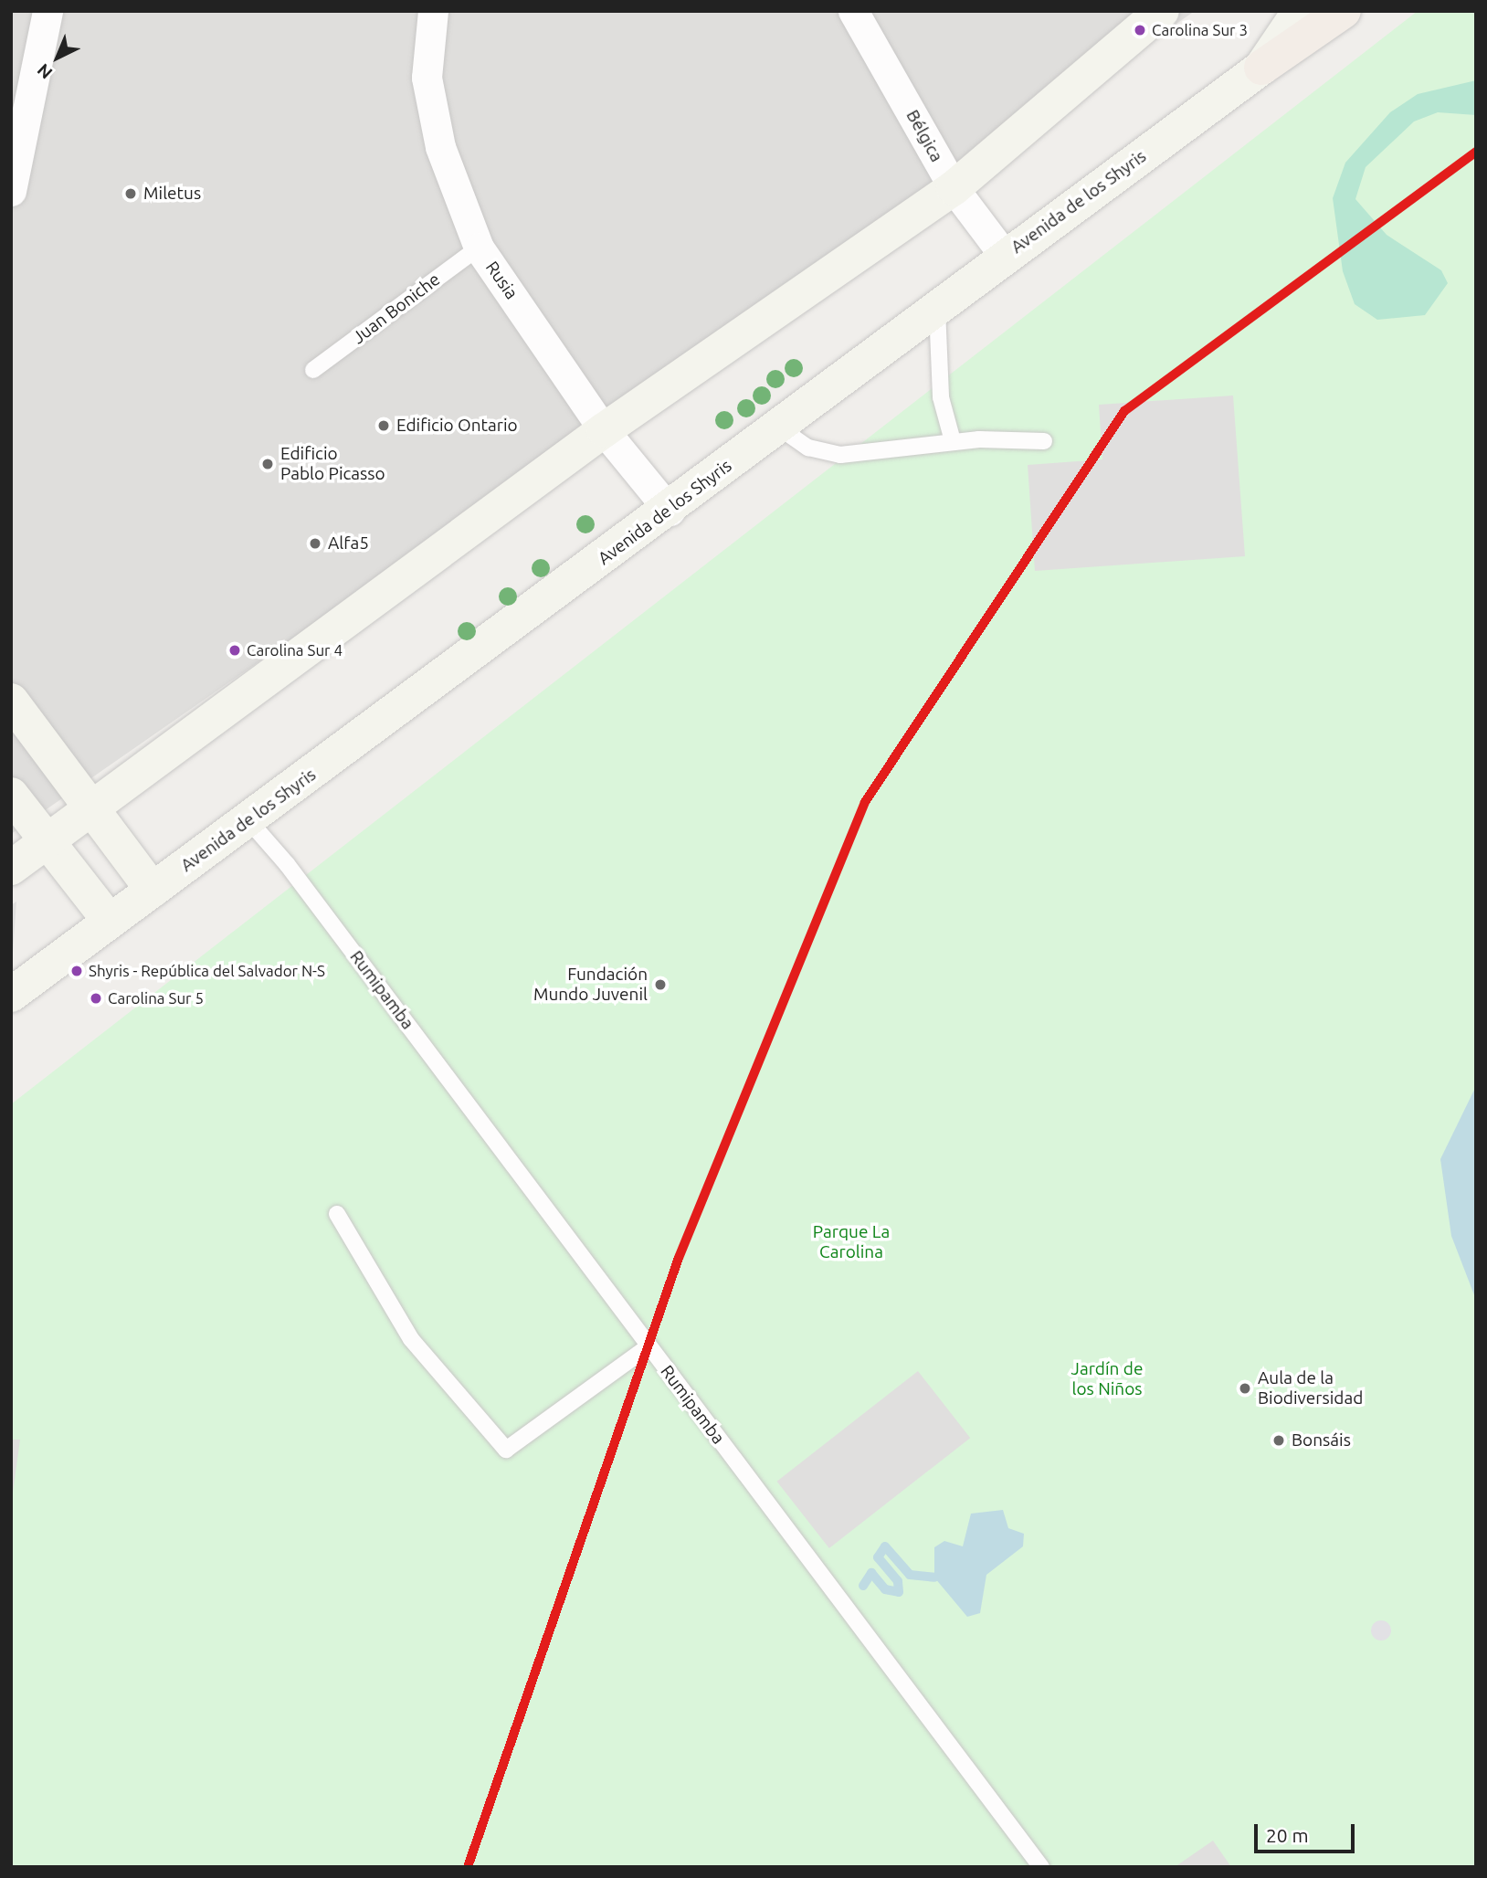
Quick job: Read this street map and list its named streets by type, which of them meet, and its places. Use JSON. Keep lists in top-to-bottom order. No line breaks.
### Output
{"streets":{"main road":["Avenida de los Shyris"],"street":["Bélgica","Rusia"],"lane":["Juan Boniche","Rumipamba"]},"crossings":[["Bélgica","Avenida de los Shyris"],["Avenida de los Shyris","Rusia"],["Avenida de los Shyris","Rumipamba"],["Rusia","Juan Boniche"]],"parks":["Parque La Carolina","Jardín de los Niños"],"places":["Carolina Sur 3","Miletus","Edificio Ontario","Edificio Pablo Picasso","Alfa5","Carolina Sur 4","Shyris - República del Salvador N-S","Fundación Mundo Juvenil","Carolina Sur 5","Aula de la Biodiversidad","Bonsáis"],"scale_bar":"20 m","north":"bottom left"}
